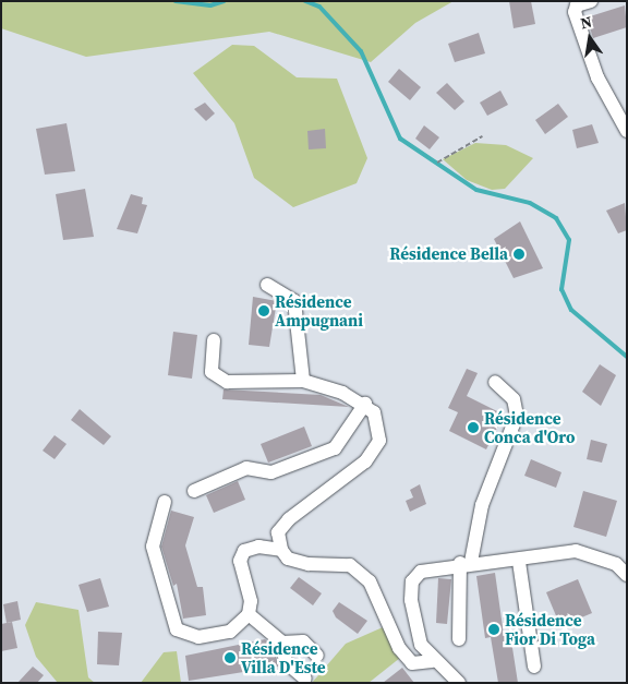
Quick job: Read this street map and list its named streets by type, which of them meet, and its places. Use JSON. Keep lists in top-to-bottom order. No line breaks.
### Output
{"places":["Résidence Bella","Résidence Ampugnani","Résidence Conca d'Oro","Résidence Fior Di Toga","Résidence Villa D'Este"],"north":"top"}
